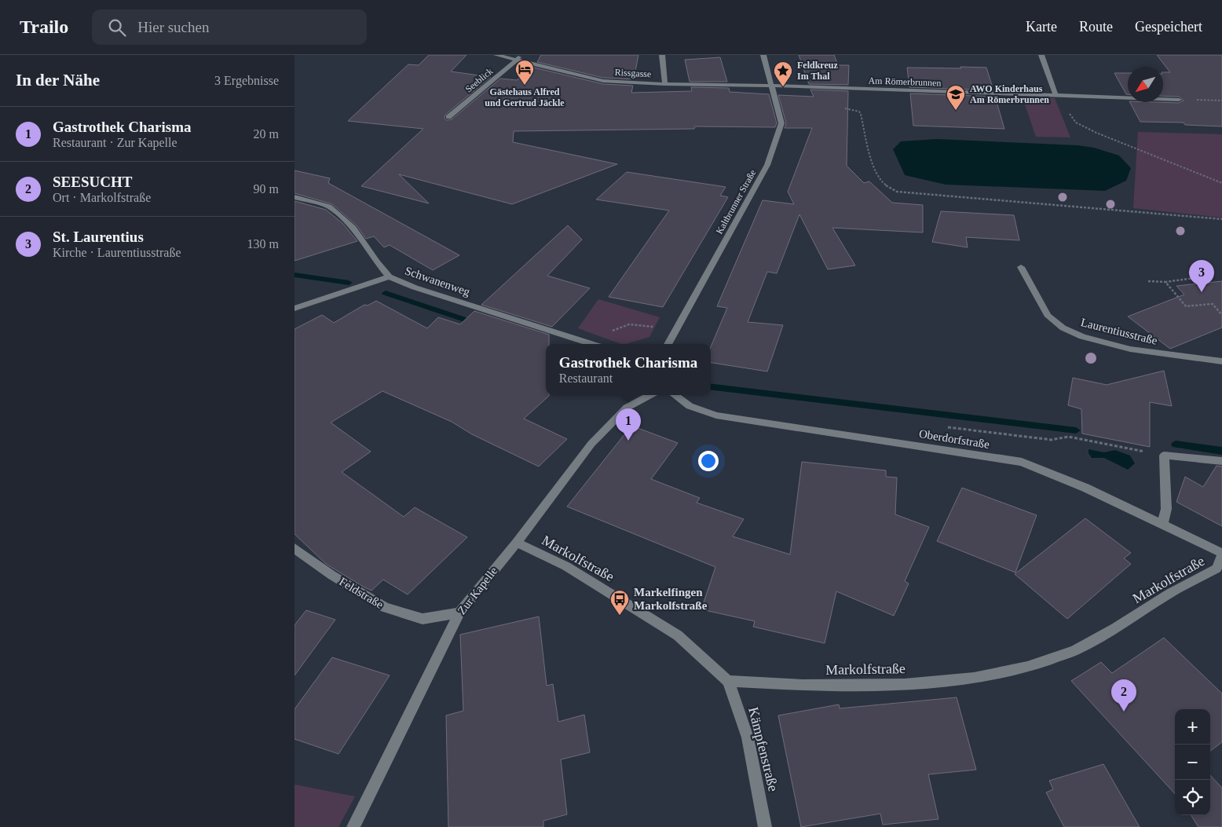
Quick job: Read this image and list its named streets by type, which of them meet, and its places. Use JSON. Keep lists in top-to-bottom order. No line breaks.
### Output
{"streets":{"street":["Rissgasse","Seeblick","Am Römerbrunnen","Kaltbrunner Straße","Schwanenweg","Laurentiusstraße","Oberdorfstraße","Markolfstraße","Zur Kapelle","Feldstraße","Kämpfenstraße"]},"crossings":[["Rissgasse","Seeblick"],["Rissgasse","Am Römerbrunnen"],["Rissgasse","Kaltbrunner Straße"],["Am Römerbrunnen","Kaltbrunner Straße"],["Oberdorfstraße","Markolfstraße"],["Markolfstraße","Zur Kapelle"],["Markolfstraße","Kämpfenstraße"],["Zur Kapelle","Feldstraße"]],"places":{"hotel":["Gästehaus Alfred und Gertrud Jäckle"],"place":["Feldkreuz Im Thal"],"school or university":["AWO Kinderhaus Am Römerbrunnen"],"bus stop":["Markelfingen Markolfstraße"]},"north":"bottom left","page":{"header":"Trailo","search":"Hier suchen","nav":["Karte","Route","Gespeichert"],"heading":["In der Nähe","3 Ergebnisse"],"list":[{"mark":"1","name":"Gastrothek Charisma","note":"Restaurant · Zur Kapelle","value":"20 m"},{"mark":"2","name":"SEESUCHT","note":"Ort · Markolfstraße","value":"90 m"},{"mark":"3","name":"St. Laurentius","note":"Kirche · Laurentiusstraße","value":"130 m"}],"pins":["3","1","2"],"popup":["Gastrothek Charisma","Restaurant"],"map_buttons":["+","−"]}}
